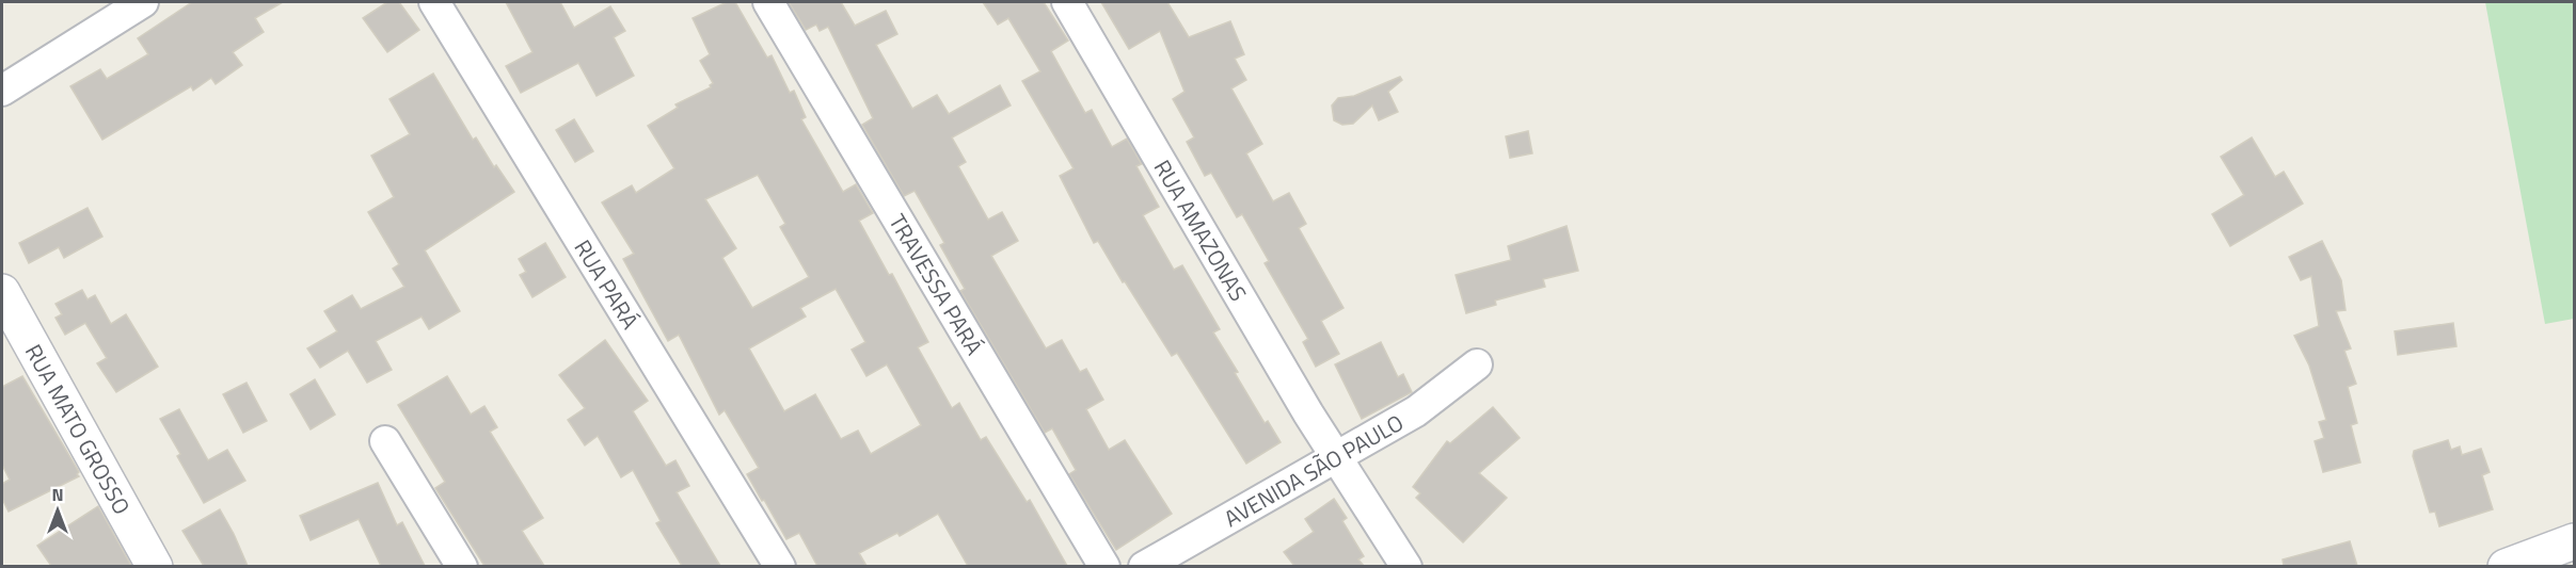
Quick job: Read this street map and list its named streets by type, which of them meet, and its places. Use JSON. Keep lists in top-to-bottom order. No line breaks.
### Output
{"streets":{"street":["RUA AMAZONAS","RUA PARÁ","TRAVESSA PARÁ","RUA MATO GROSSO","AVENIDA SÃO PAULO"]},"crossings":[["RUA AMAZONAS","AVENIDA SÃO PAULO"]],"north":"top"}
